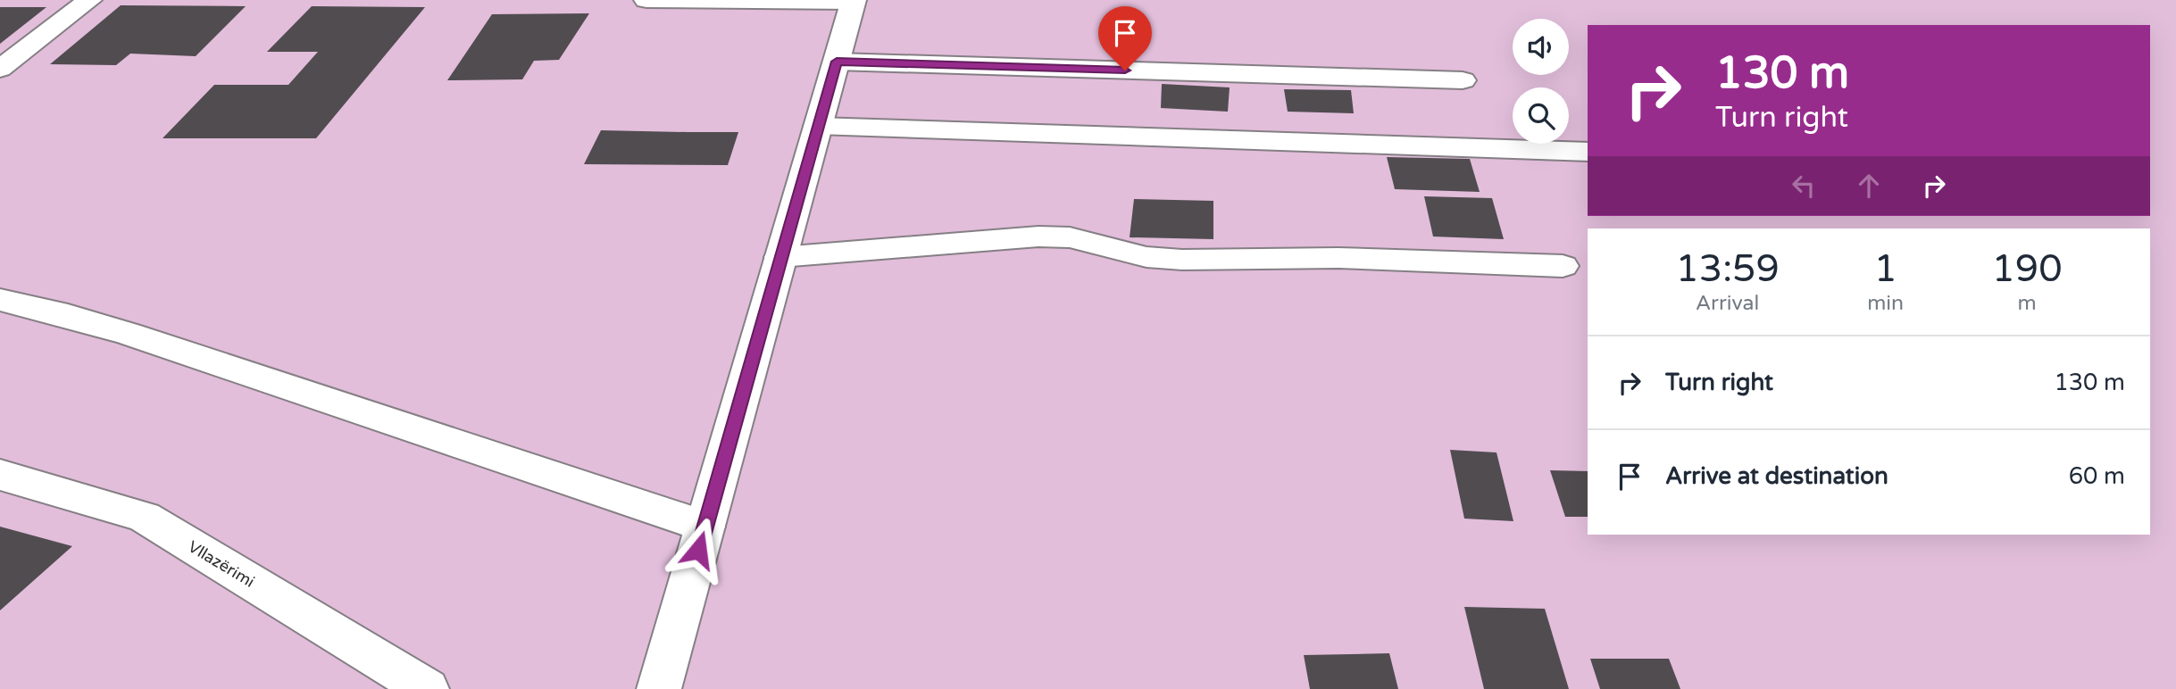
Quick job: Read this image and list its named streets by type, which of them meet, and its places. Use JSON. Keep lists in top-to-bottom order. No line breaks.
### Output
{"streets":{"street":["Vllazërimi"]},"page":{"turn":["130 m","Turn right"],"eta":["13:59","Arrival","1","min","190","m"],"list":[{"name":"Turn right","value":"130 m"},{"name":"Arrive at destination","value":"60 m"}]}}
